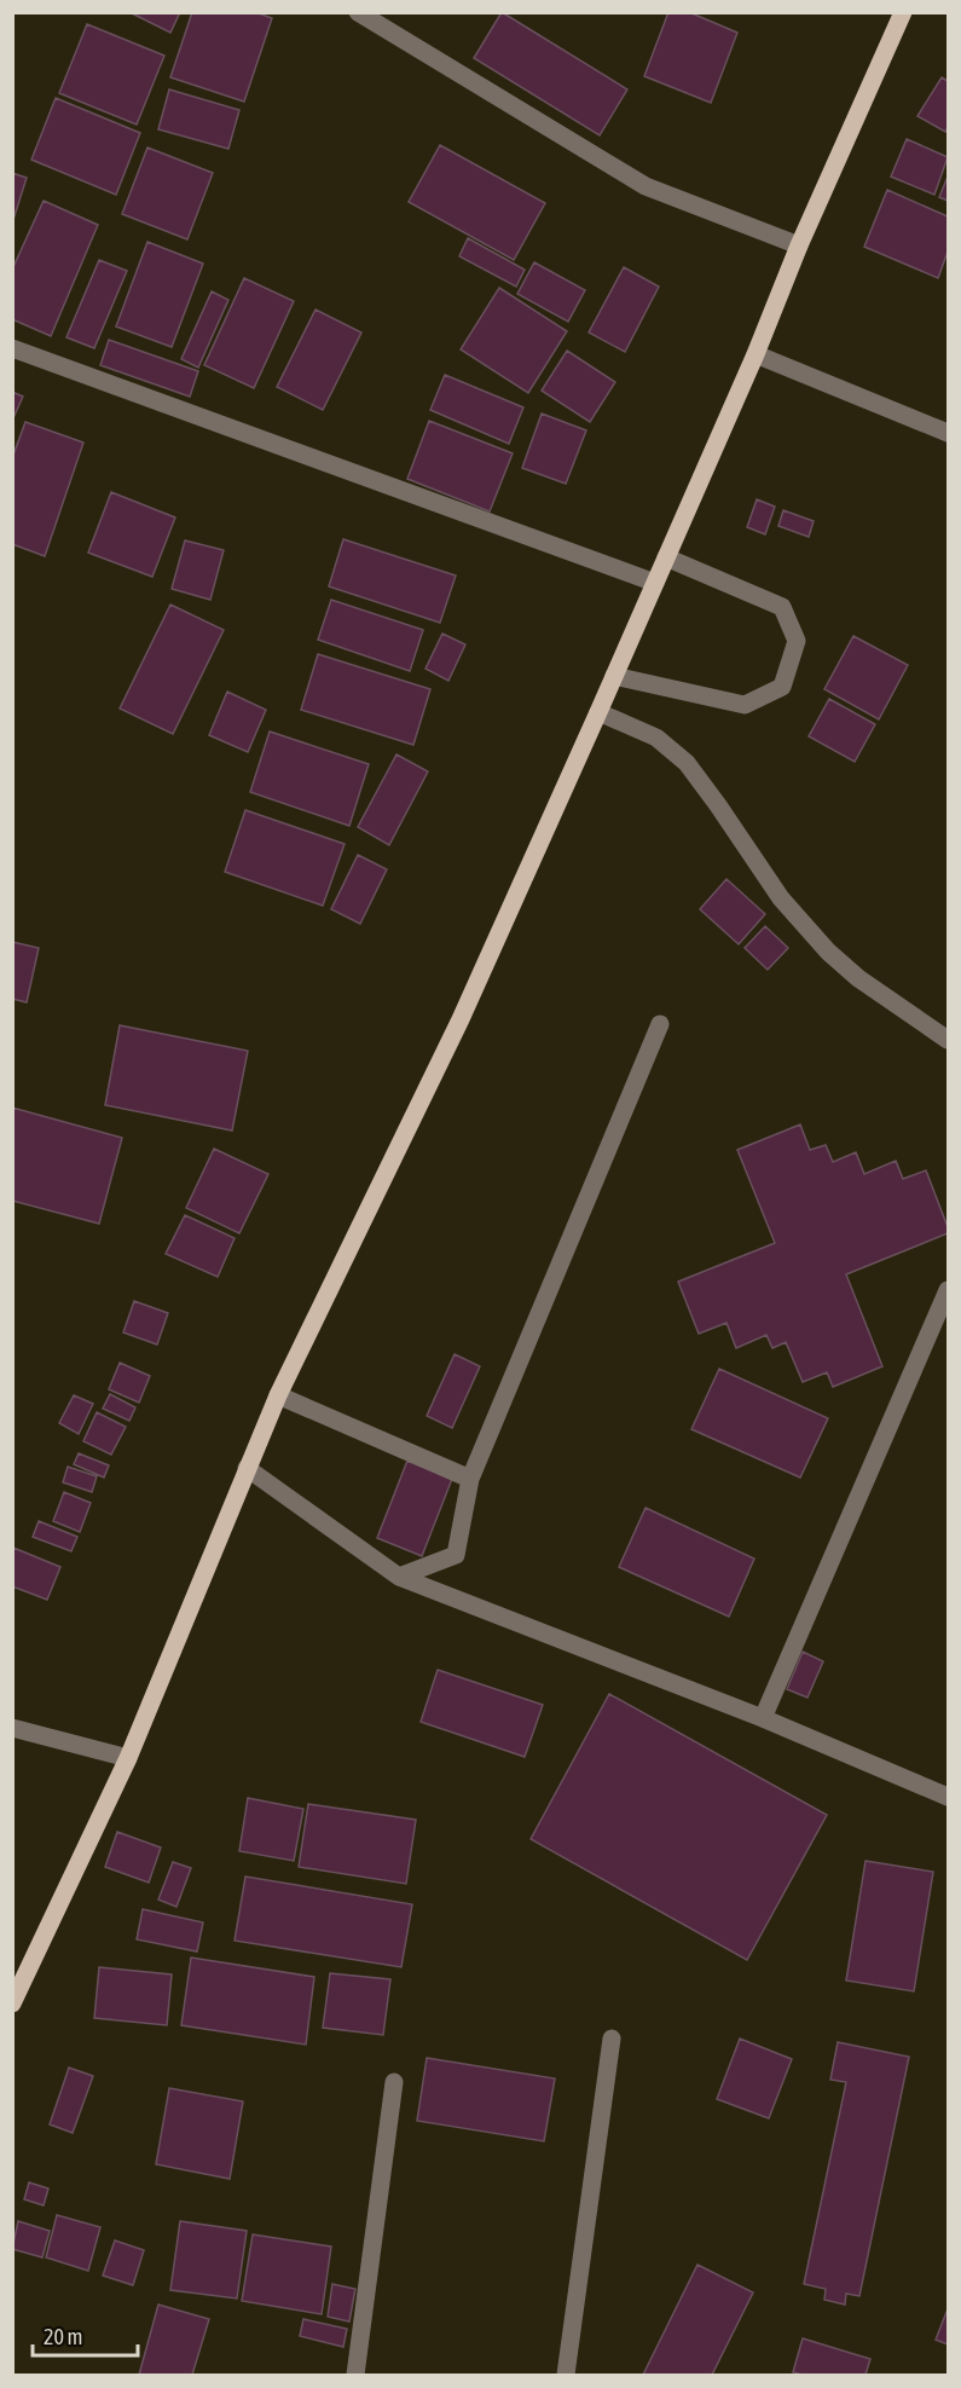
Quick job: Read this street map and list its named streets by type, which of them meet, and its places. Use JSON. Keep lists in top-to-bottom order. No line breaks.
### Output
{"scale_bar":"20 m"}
